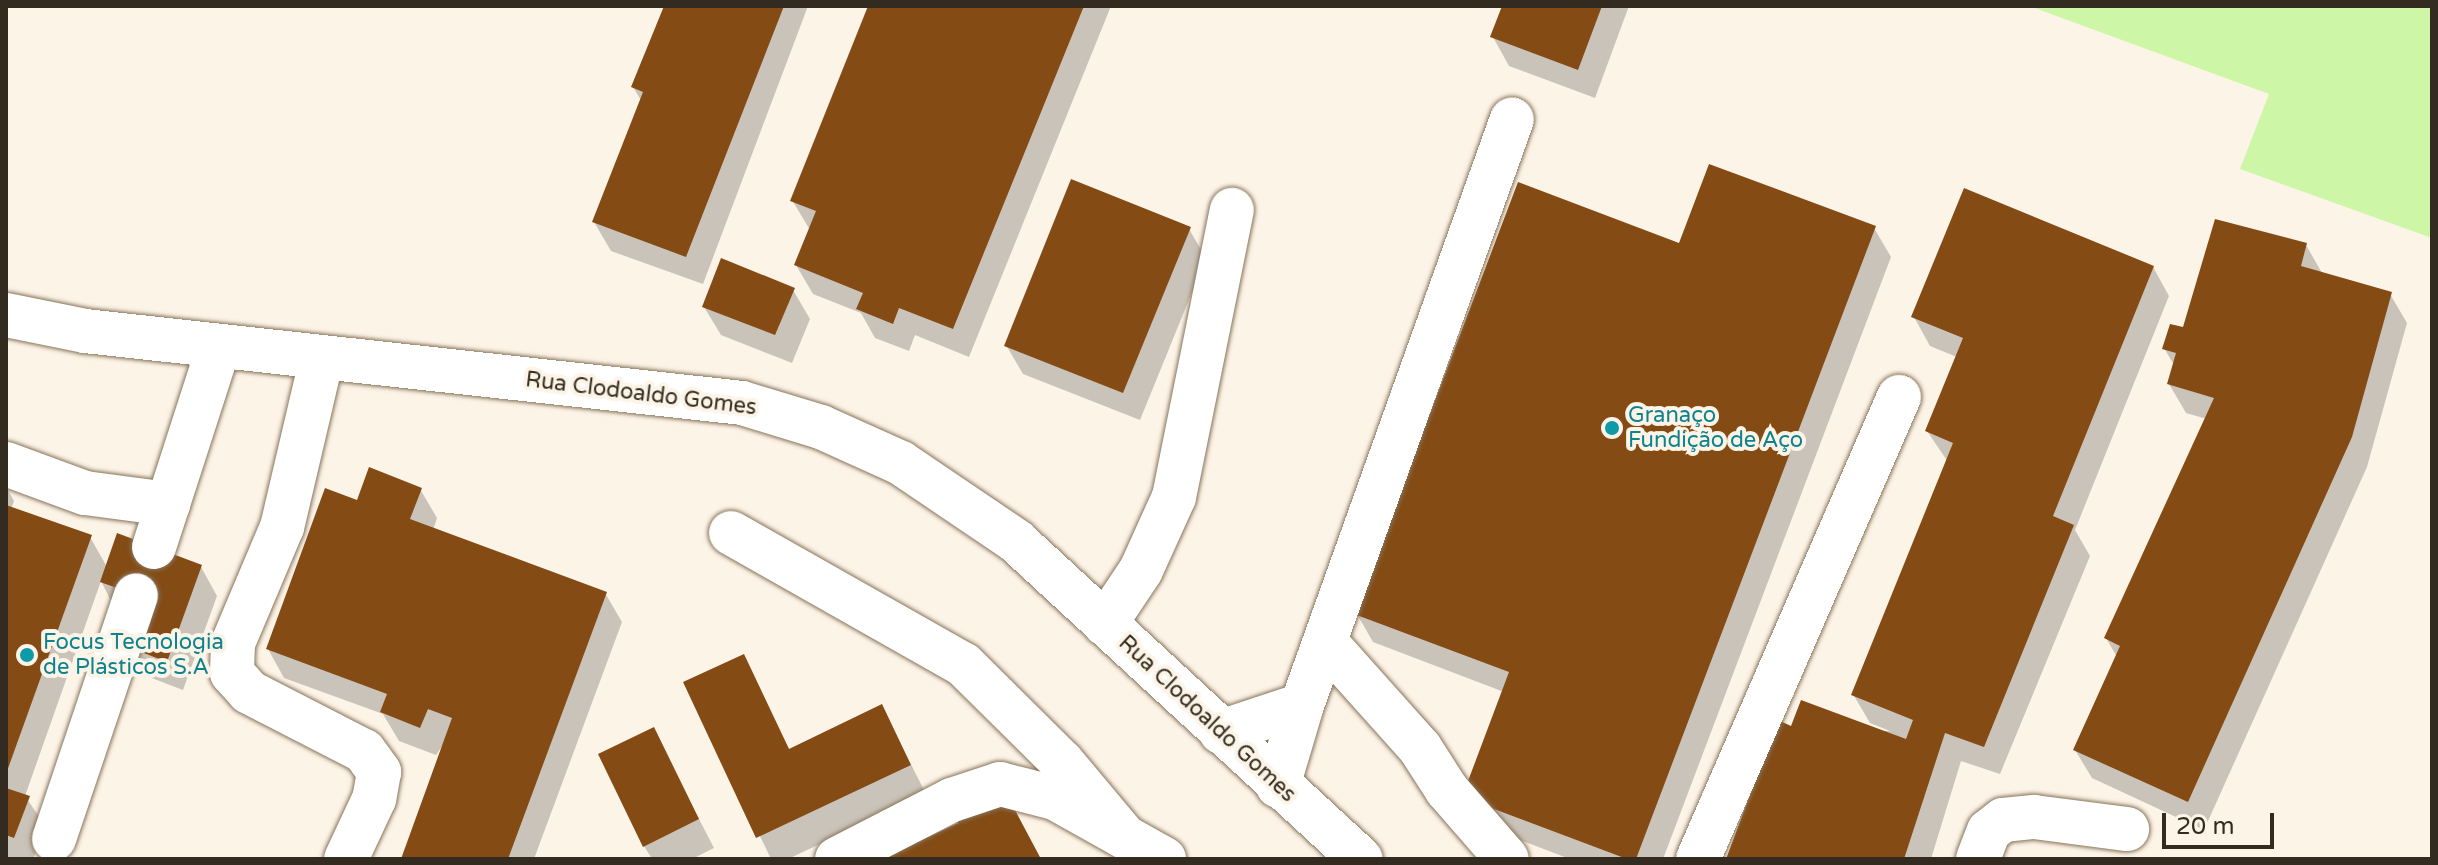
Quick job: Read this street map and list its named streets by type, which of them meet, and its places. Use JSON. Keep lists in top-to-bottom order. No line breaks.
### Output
{"streets":{"main road":["Rua Clodoaldo Gomes"]},"places":["Granaço Fundição de Aço","Focus Tecnologia de Plásticos S.A"],"scale_bar":"20 m"}
